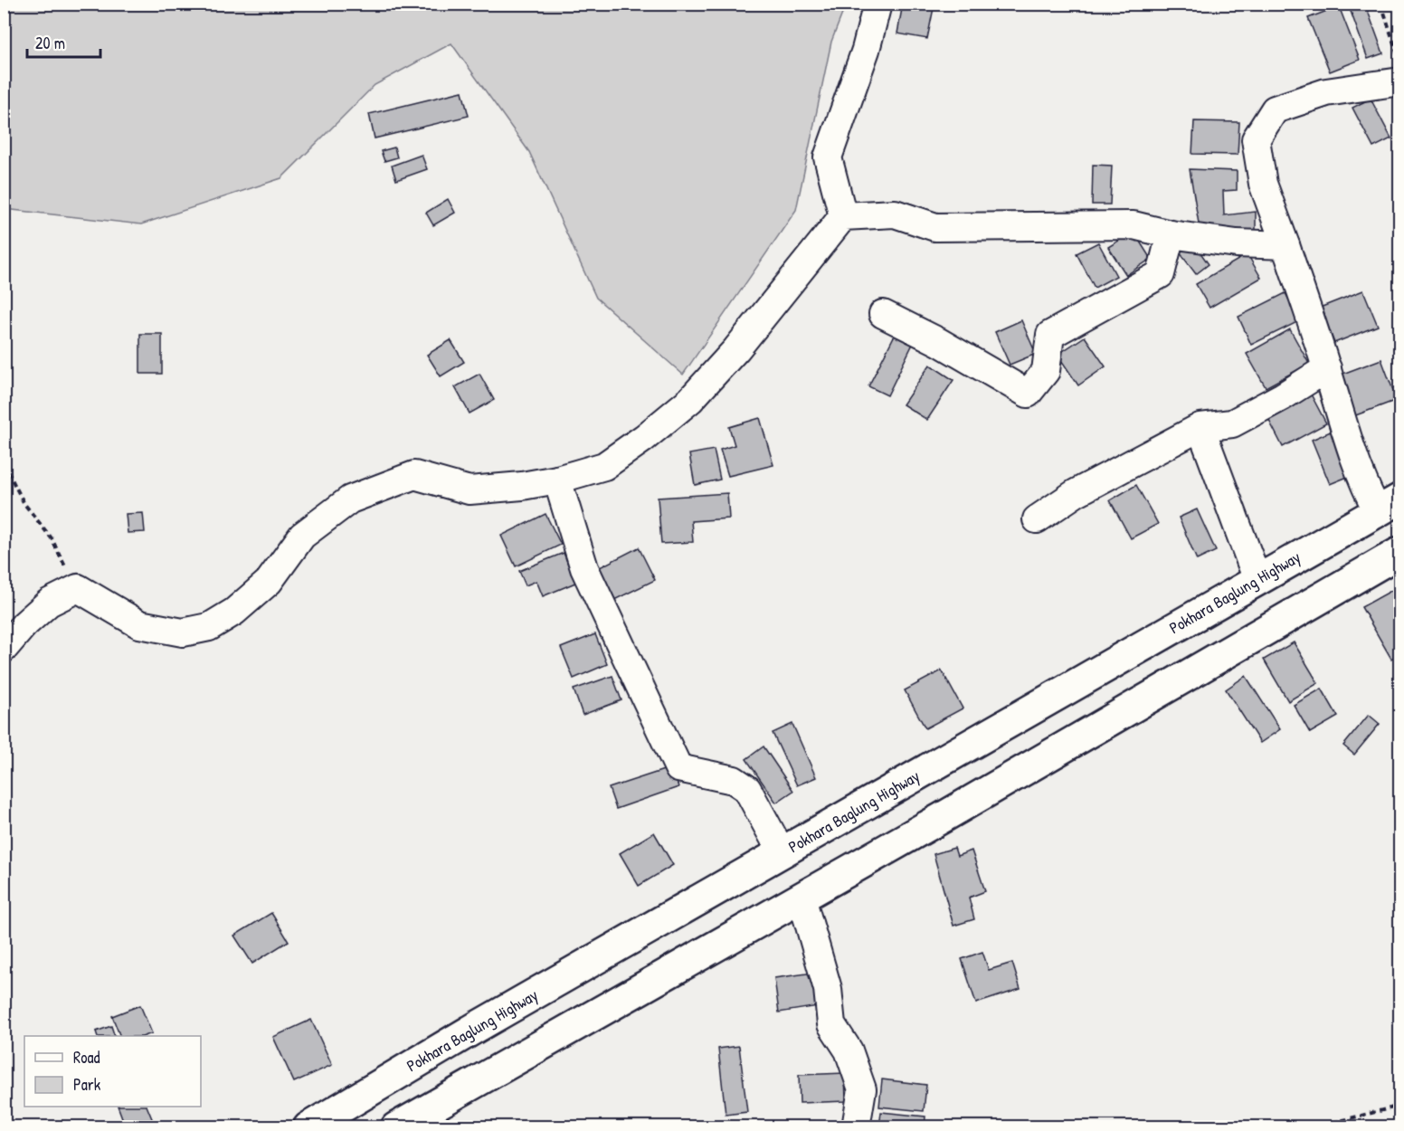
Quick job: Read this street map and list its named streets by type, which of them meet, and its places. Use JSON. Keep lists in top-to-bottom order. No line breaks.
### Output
{"streets":{"highway":["Pokhara Baglung Highway"]},"legend":["Road","Park"],"scale_bar":"20 m"}
